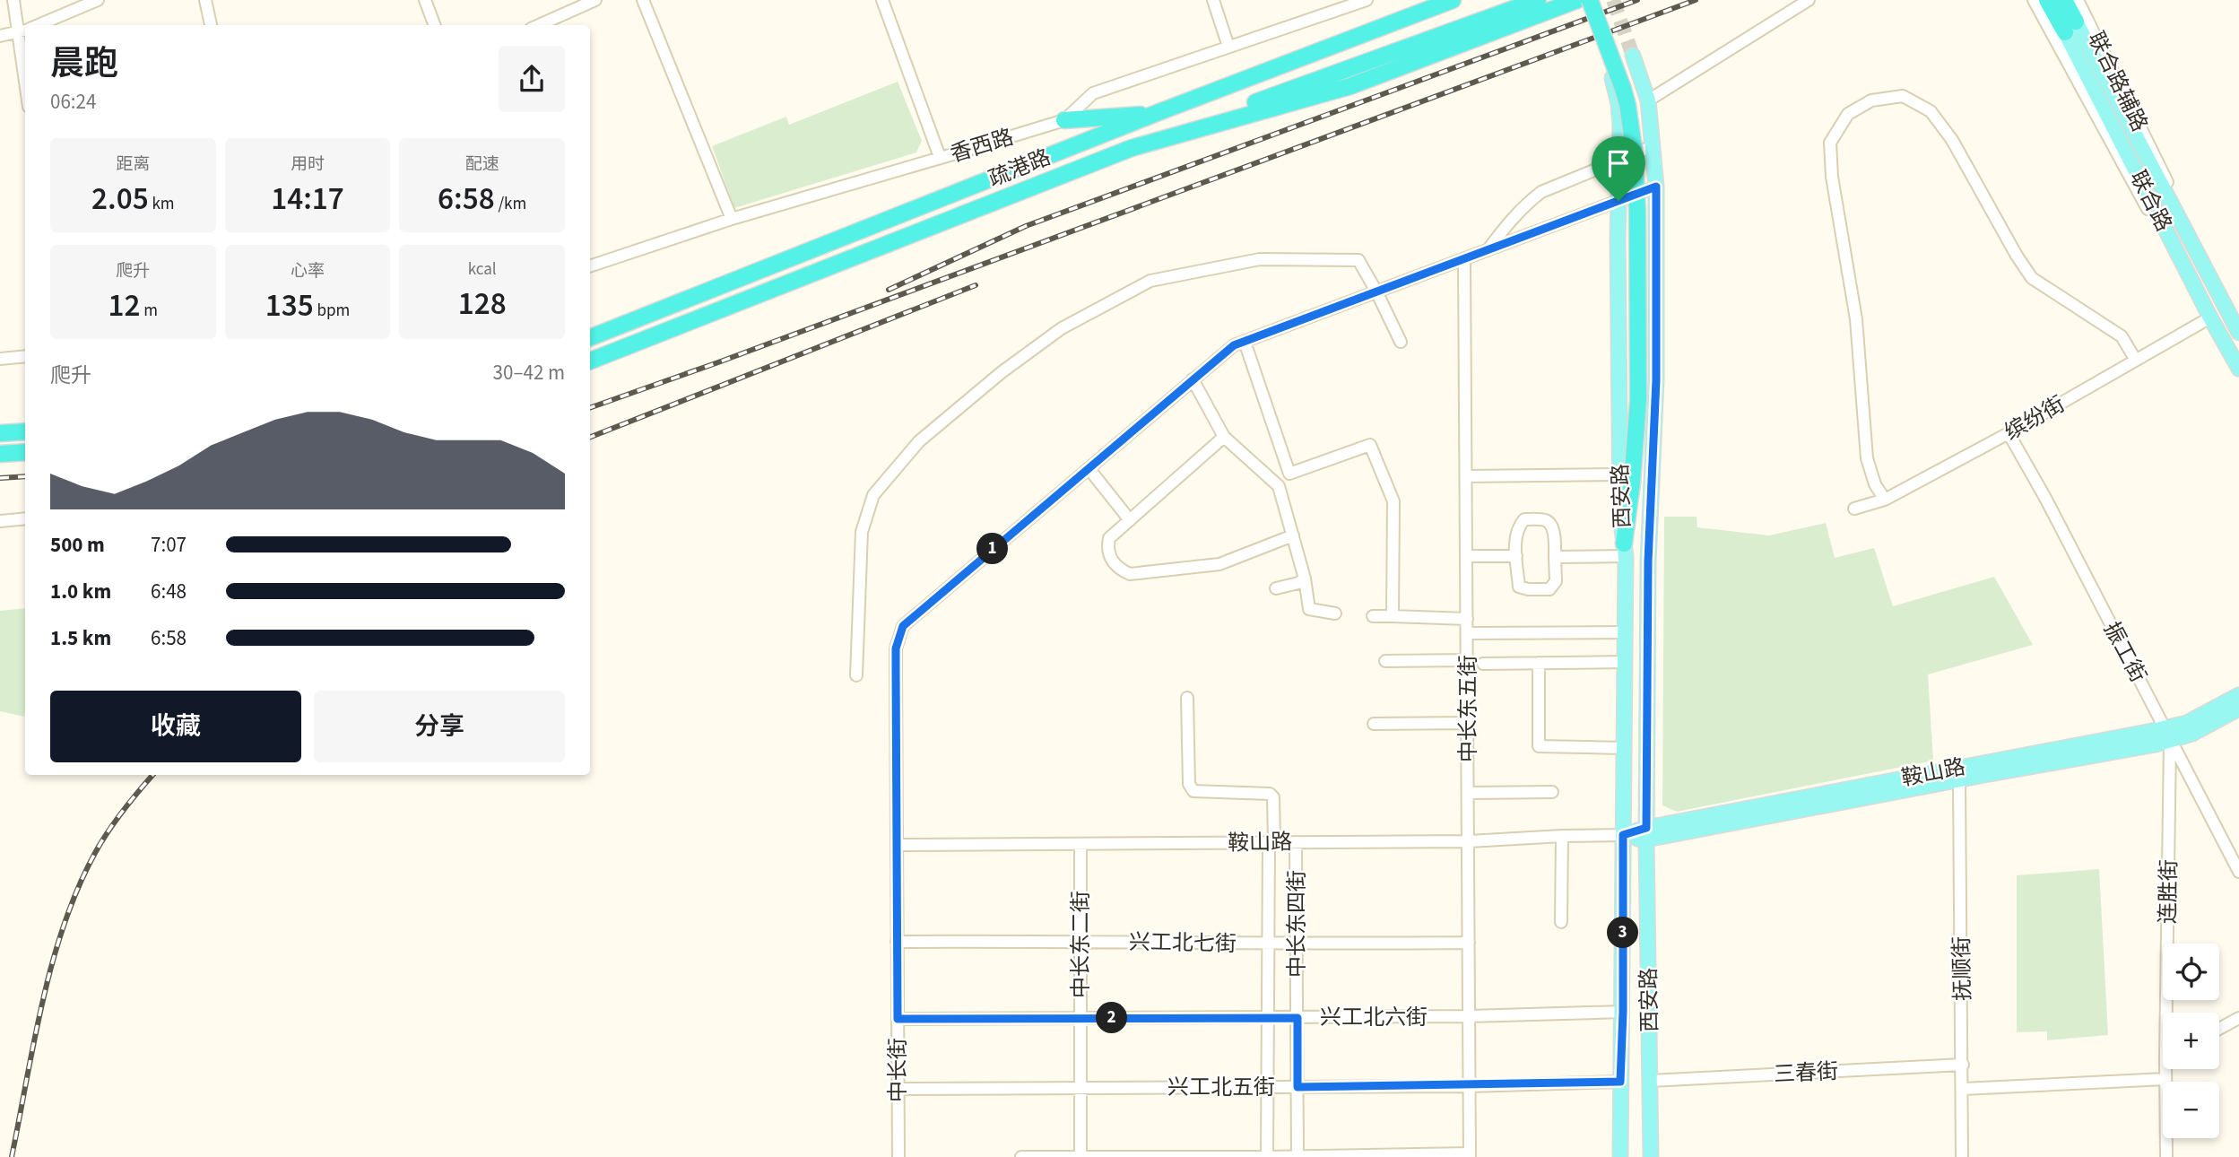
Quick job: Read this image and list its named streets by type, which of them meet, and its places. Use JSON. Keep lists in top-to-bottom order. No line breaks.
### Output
{"streets":{"highway":["疏港路"],"main road":["联合路","西安路","鞍山路"],"street":["联合路辅路","香西路","缤纷街","振工街","中长东五街","连胜街","中长东四街","兴工北七街","中长东二街","抚顺街","兴工北六街","中长街","三春街","兴工北五街"]},"crossings":[["联合路辅路","联合路"],["联合路辅路","缤纷街"],["联合路","缤纷街"],["缤纷街","振工街"],["西安路","鞍山路"],["西安路","兴工北六街"],["西安路","中长街"],["西安路","三春街"],["西安路","兴工北五街"],["振工街","鞍山路"],["振工街","连胜街"],["中长东五街","鞍山路"],["中长东五街","兴工北七街"],["中长东五街","兴工北六街"],["中长东五街","中长街"],["中长东五街","兴工北五街"],["鞍山路","连胜街"],["鞍山路","中长东四街"],["鞍山路","中长东二街"],["鞍山路","抚顺街"],["鞍山路","中长街"],["中长东四街","兴工北七街"],["中长东四街","兴工北六街"],["中长东四街","兴工北五街"],["兴工北七街","中长东二街"],["兴工北七街","中长街"],["中长东二街","兴工北六街"],["中长东二街","兴工北五街"],["抚顺街","三春街"],["兴工北六街","中长街"],["中长街","兴工北五街"]],"page":{"heading":["晨跑","06:24"],"stats":[["距离","2.05 km"],["用时","14:17"],["配速","6:58 /km"],["爬升","12 m"],["心率","135 bpm"],["kcal","128"]],"chart":["爬升","30–42 m"],"list":[{"name":"500 m","note":"7:07"},{"name":"1.0 km","note":"6:48"},{"name":"1.5 km","note":"6:58"}],"pins":["1","3","2"],"buttons":["收藏","分享"],"map_buttons":["+","−"]}}
